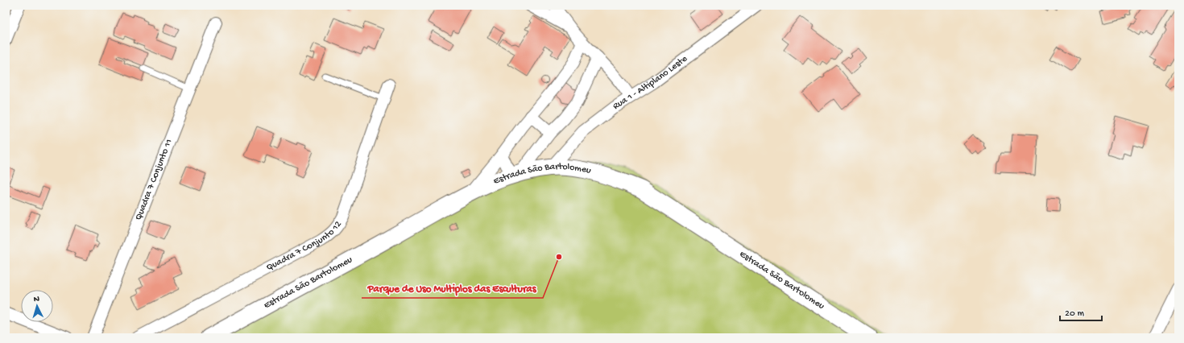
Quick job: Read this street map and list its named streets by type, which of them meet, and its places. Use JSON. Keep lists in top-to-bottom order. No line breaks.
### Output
{"streets":{"street":["Rua 1 - Altiplano Leste","Estrada São Bartolomeu","Quadra 7 Conjunto 11","Quadra 7 Conjunto 12"]},"crossings":[["Rua 1 - Altiplano Leste","Estrada São Bartolomeu"]],"places":["Parque de Uso Multiplos das Esculturas"],"scale_bar":"20 m","north":"top"}
